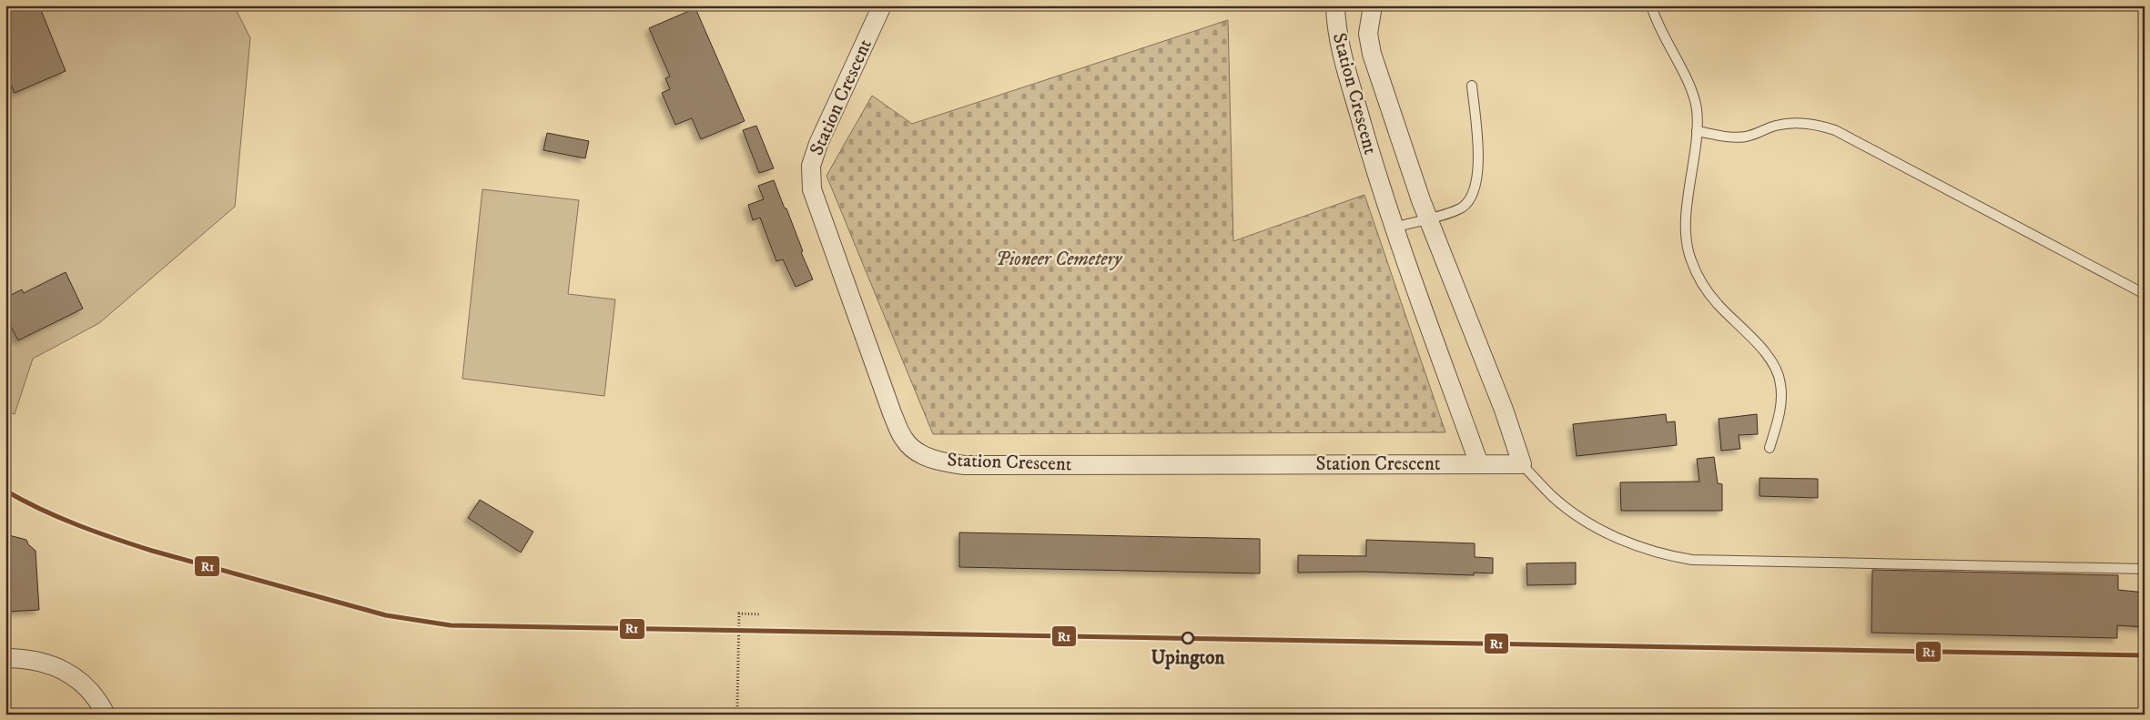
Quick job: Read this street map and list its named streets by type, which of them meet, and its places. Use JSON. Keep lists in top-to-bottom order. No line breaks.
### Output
{"streets":{"street":["Station Crescent"]},"parks":["Pioneer Cemetery"],"places":["Upington"],"lines":["transit line R1"]}
